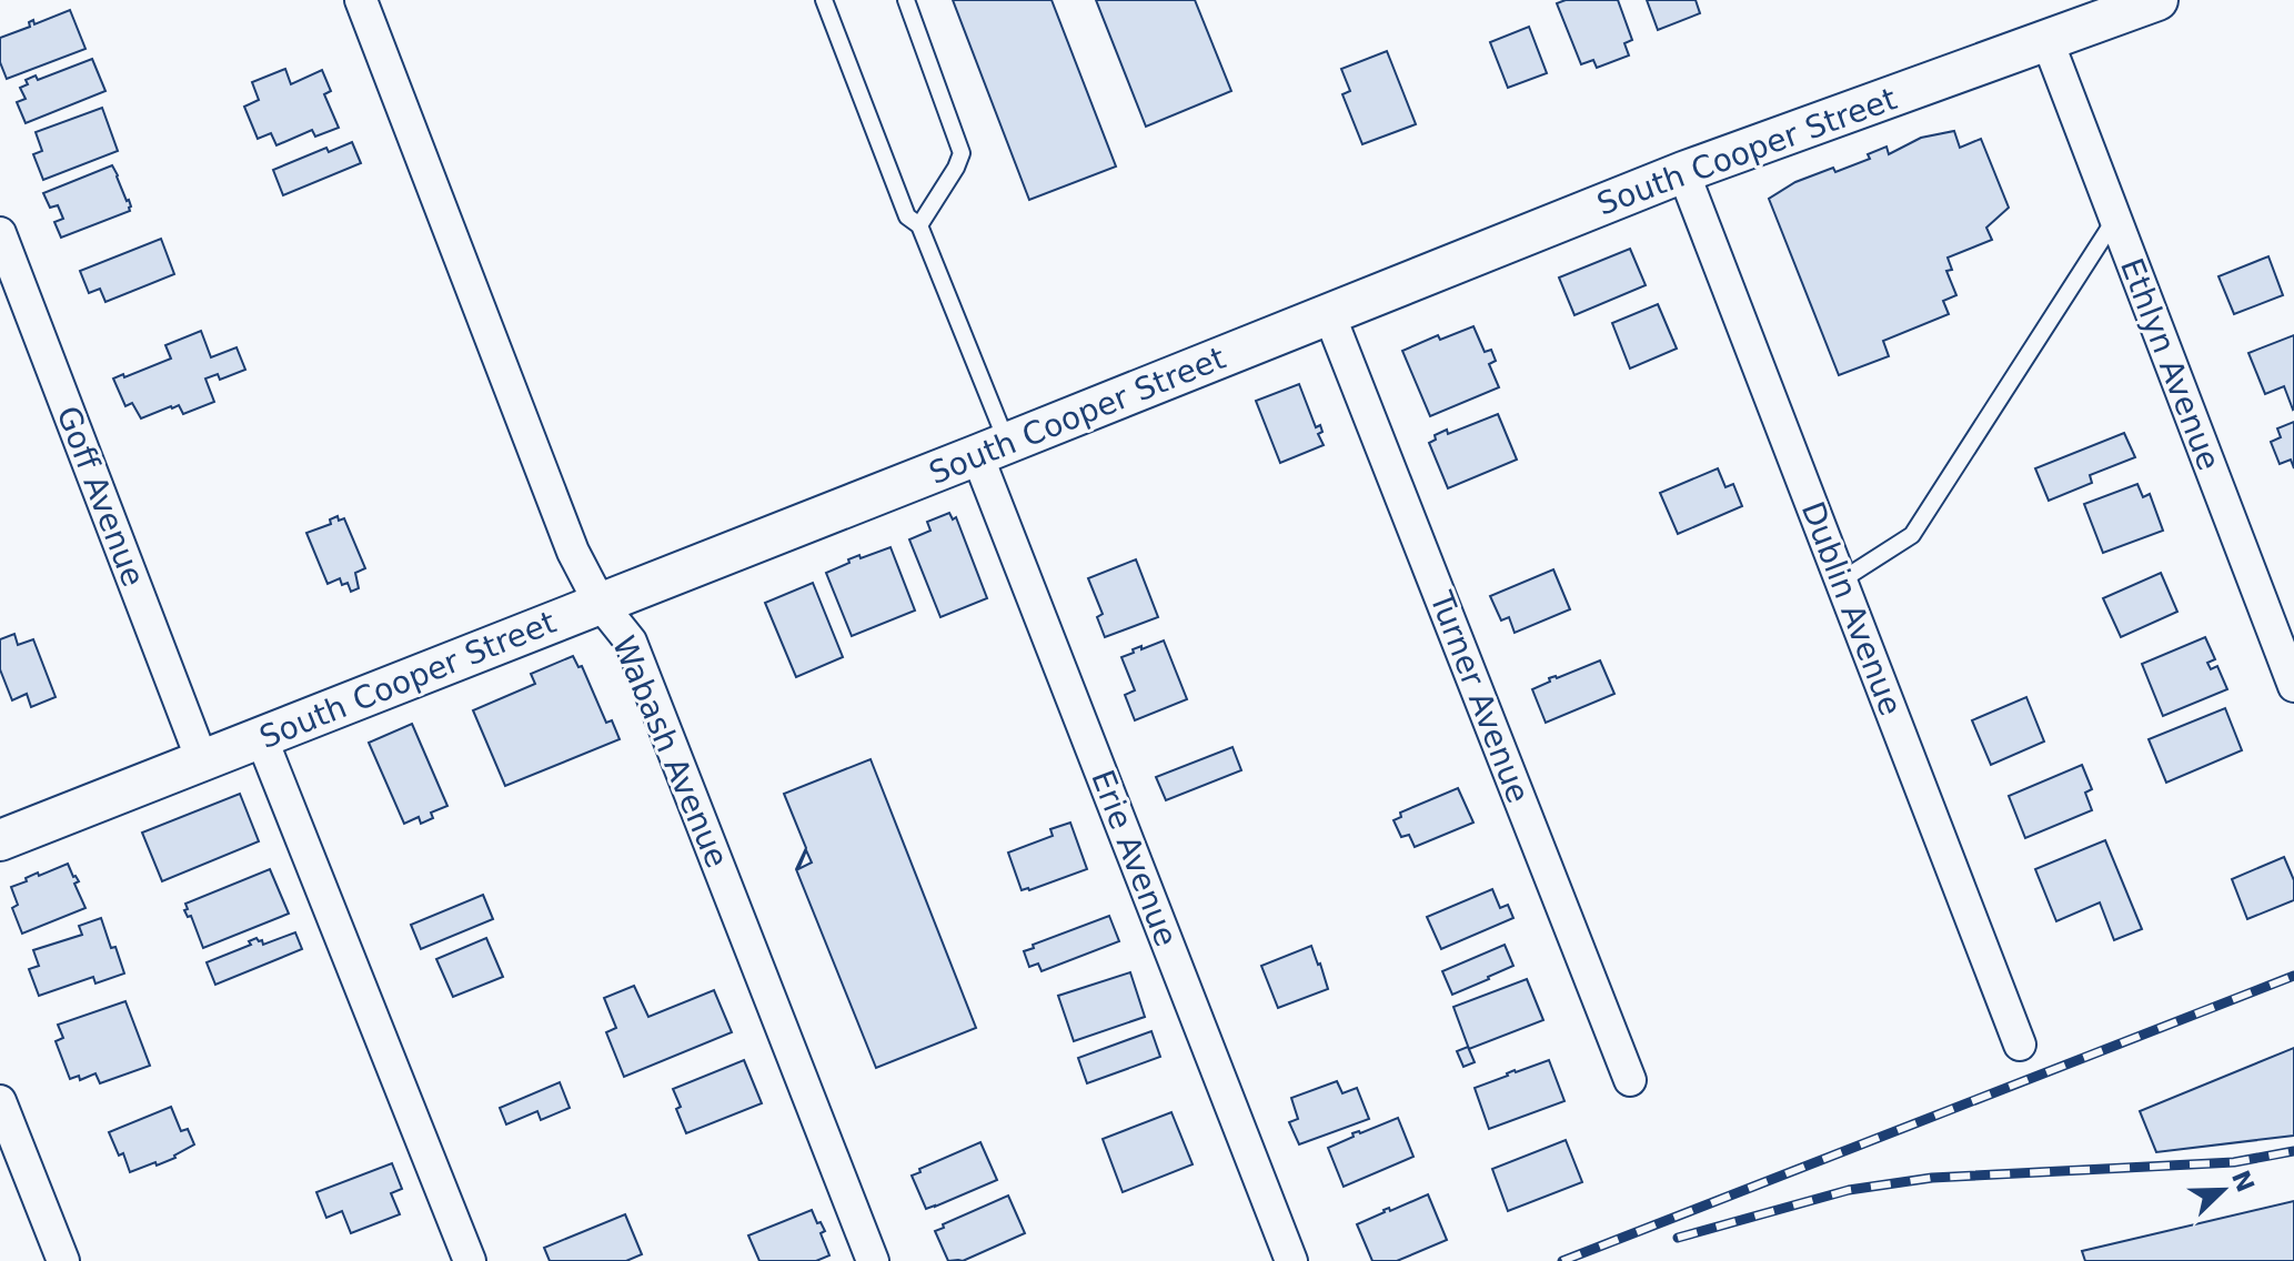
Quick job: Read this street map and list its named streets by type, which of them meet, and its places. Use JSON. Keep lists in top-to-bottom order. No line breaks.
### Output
{"streets":{"street":["South Cooper Street","Ethlyn Avenue","Goff Avenue","Dublin Avenue","Turner Avenue","Wabash Avenue","Erie Avenue"]},"crossings":[["South Cooper Street","Ethlyn Avenue"],["South Cooper Street","Goff Avenue"],["South Cooper Street","Dublin Avenue"],["South Cooper Street","Turner Avenue"],["South Cooper Street","Wabash Avenue"],["South Cooper Street","Erie Avenue"]],"north":"top right"}
